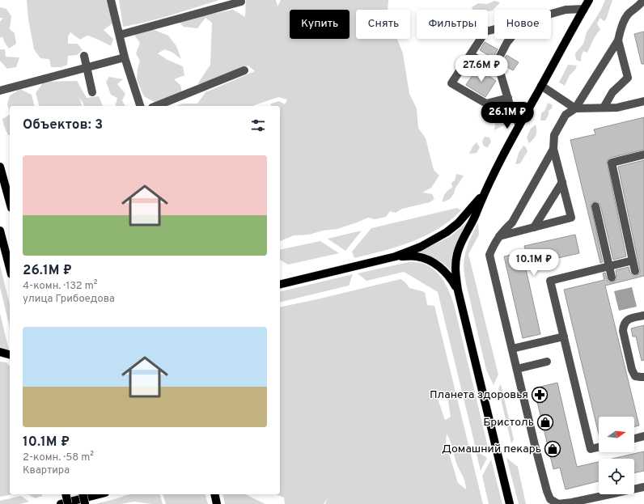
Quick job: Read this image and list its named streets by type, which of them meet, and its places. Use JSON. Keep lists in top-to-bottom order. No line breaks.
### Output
{"places":{"pharmacy":["Планета здоровья"],"shop":["Бристоль","Домашний пекарь"]},"north":"right","page":{"chip":["Купить","Снять","Фильтры","Новое"],"price":["27.6M ₽","26.1M ₽","10.1M ₽"],"heading":"Объектов: 3","list":[{"name":"26.1M ₽","note":"4-комн. · 132 m² · улица Грибоедова"},{"name":"10.1M ₽","note":"2-комн. · 58 m² · Квартира"}]}}
